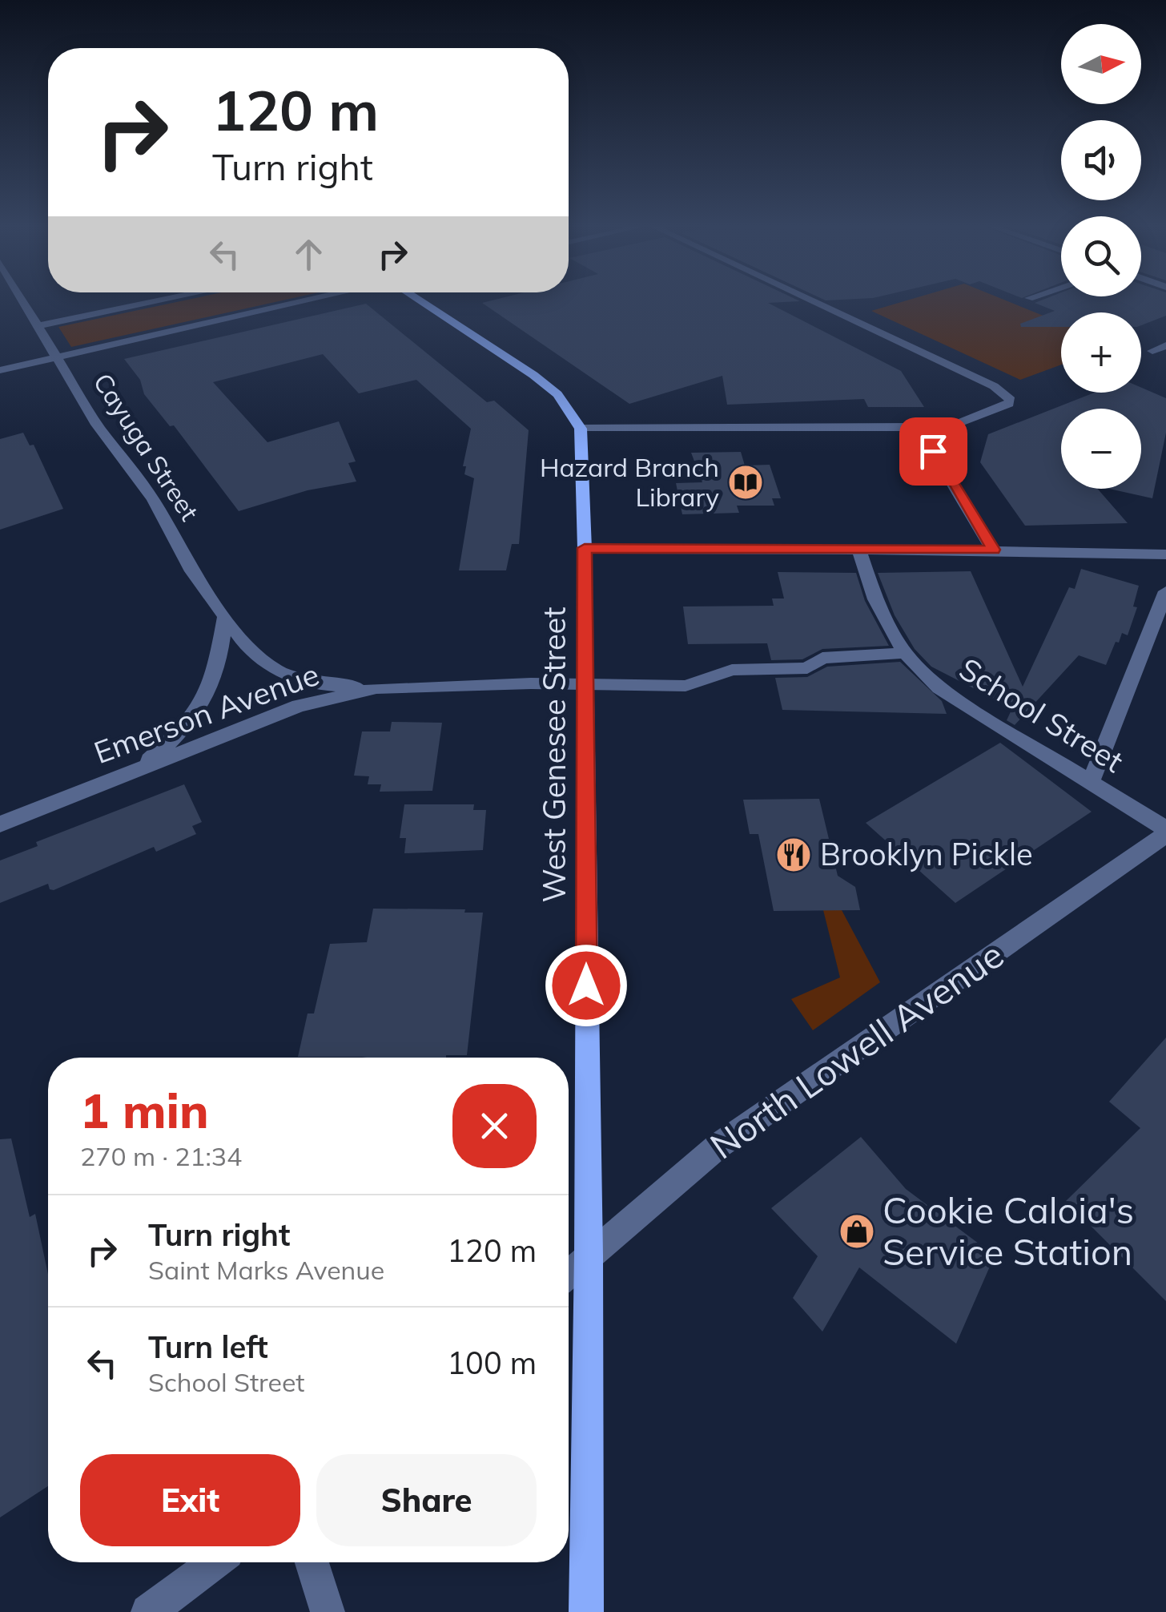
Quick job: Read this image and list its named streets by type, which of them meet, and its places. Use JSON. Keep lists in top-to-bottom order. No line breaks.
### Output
{"streets":{"main road":["West Genesee Street"],"street":["Cayuga Street","Emerson Avenue","School Street","North Lowell Avenue"]},"crossings":[["Cayuga Street","Emerson Avenue"],["Emerson Avenue","School Street"],["Emerson Avenue","West Genesee Street"],["School Street","North Lowell Avenue"],["West Genesee Street","North Lowell Avenue"]],"places":{"library":["Hazard Branch Library"],"restaurant":["Brooklyn Pickle"],"shop":["Cookie Caloia's Service Station"]},"north":"right","page":{"map_buttons":["+","−"],"turn":["120 m","Turn right"],"heading":["1 min","270 m · 21:34"],"list":[{"name":"Turn right","note":"Saint Marks Avenue","value":"120 m"},{"name":"Turn left","note":"School Street","value":"100 m"}],"buttons":["Exit","Share"]}}
